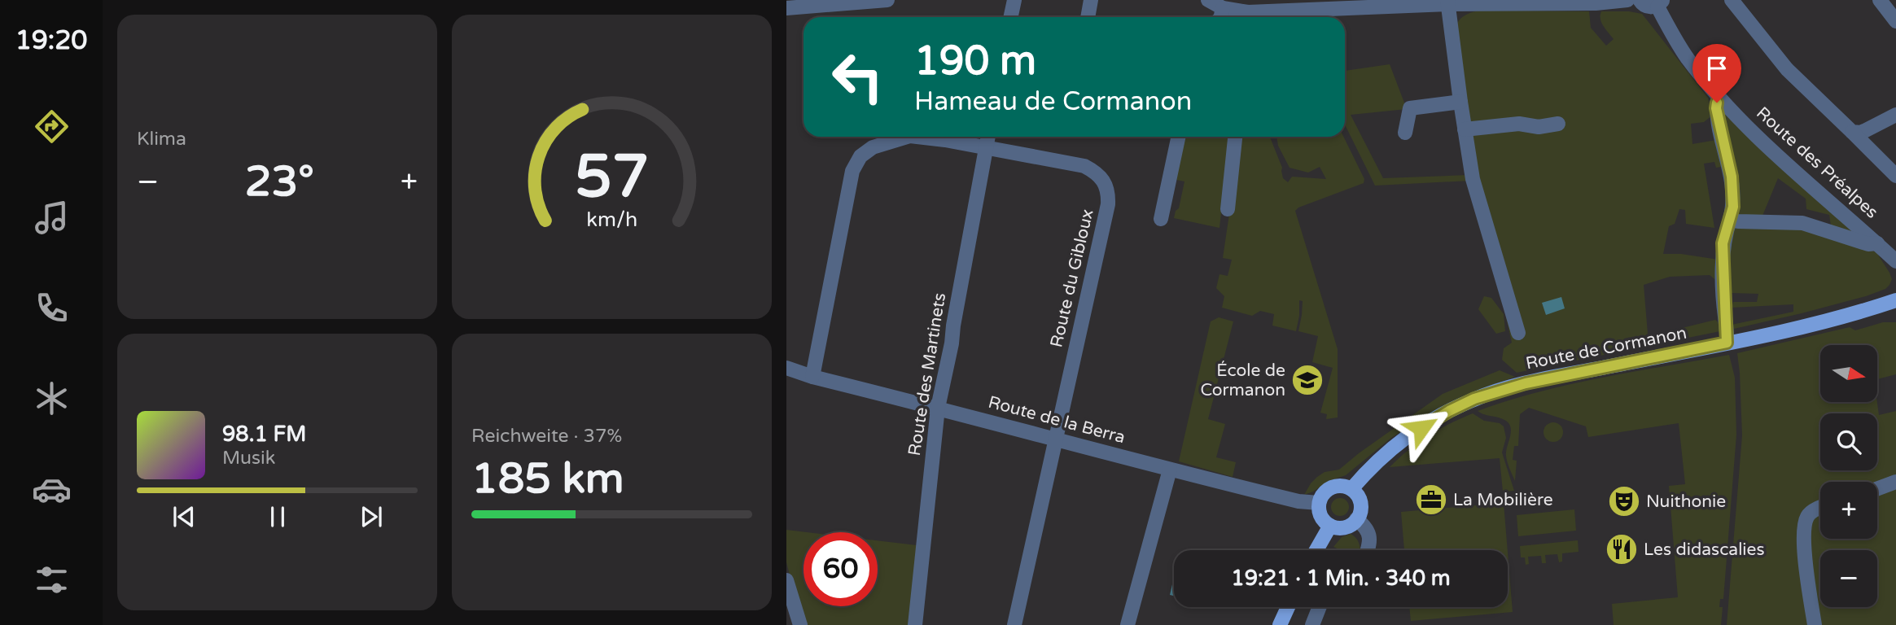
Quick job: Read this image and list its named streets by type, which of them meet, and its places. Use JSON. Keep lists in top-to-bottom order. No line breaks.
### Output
{"streets":{"main road":["Route de Cormanon"],"street":["Route des Préalpes","Route du Gibloux","Route des Martinets","Route de la Berra"]},"crossings":[["Route du Gibloux","Route des Martinets"],["Route du Gibloux","Route de la Berra"],["Route de Cormanon","Route de la Berra"],["Route des Martinets","Route de la Berra"]],"places":{"school or university":["École de Cormanon"],"office":["La Mobilière"],"theatre":["Nuithonie"],"restaurant":["Les didascalies"]},"north":"right","page":{"tabs":"19:20","tile":["Klima",["Reichweite · 37%","185 km"]],"turn":["190 m","Hameau de Cormanon"],"heat":["−","23°","+"],"map_buttons":["+","−"],"song":["98.1 FM","Musik"],"limit":"60","trip":"19:21 · 1 Min. · 340 m","gauge":["57","km/h"]}}
